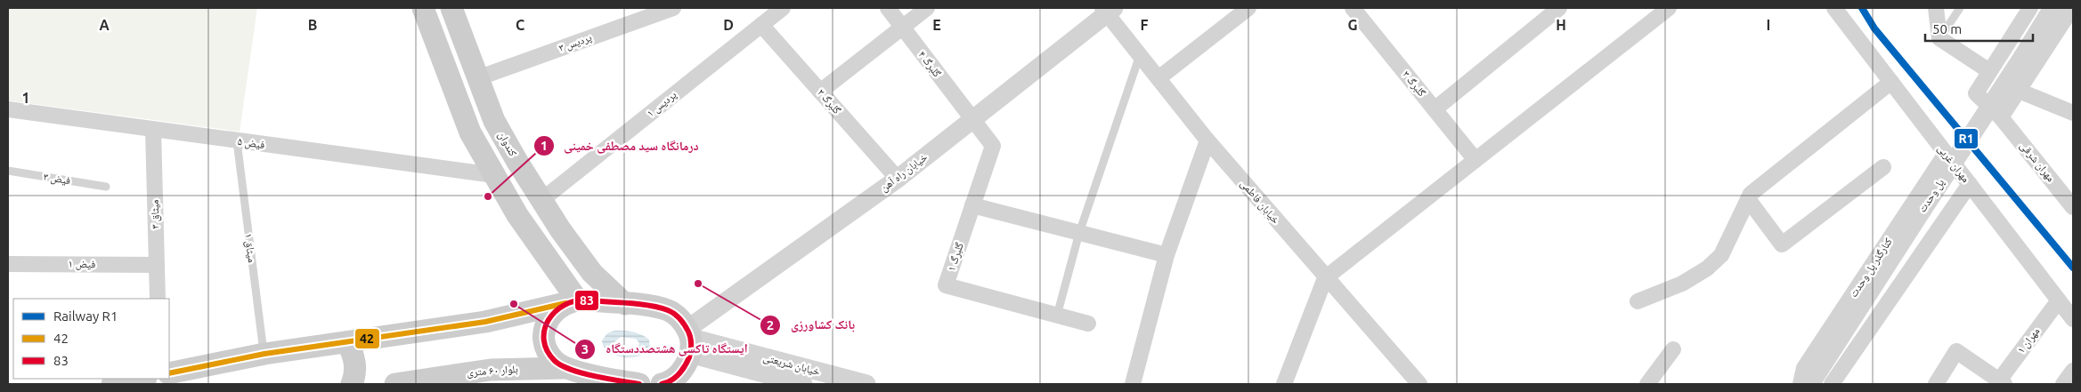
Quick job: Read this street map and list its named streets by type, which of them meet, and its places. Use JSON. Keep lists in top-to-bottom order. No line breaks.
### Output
{"streets":{"main road":["کندوان","بلوار ۶۰ متری"],"street":["پردیس ۳","گلبرگ ۴","گلبرگ ۳","گلبرگ ۲","پردیس ۱","فیض ۵","مهران شرقی","مهران غربی","خیابان راه آهن","پل وحدت","خیابان فاطمی","میثاق ۳","گلبرگ ۱","فیض ۱","کنارگذر پل وحدت","مهران ۱","خیابان شریعتی"],"lane":["فیض ۳","میثاق ۱"]},"crossings":[["پردیس ۳","کندوان"],["گلبرگ ۴","خیابان راه آهن"],["گلبرگ ۴","گلبرگ ۱"],["گلبرگ ۲","پردیس ۱"],["گلبرگ ۲","خیابان راه آهن"],["پردیس ۱","کندوان"],["فیض ۵","میثاق ۳"],["فیض ۵","میثاق ۱"],["مهران غربی","کنارگذر پل وحدت"],["مهران غربی","مهران ۱"],["خیابان راه آهن","خیابان فاطمی"],["خیابان راه آهن","گلبرگ ۱"],["خیابان راه آهن","خیابان شریعتی"],["میثاق ۳","فیض ۱"]],"places":["درمانگاه سید مصطفی خمینی","بانک کشاورزی","ایستگاه تاکسی هشتصددستگاه"],"lines":["rail line R1","transit line 83","transit line 42"],"legend":["Railway R1","42","83"],"scale_bar":"50 m","grid":{"columns":["A","B","C","D","E","F","G","H","I"],"rows":["1"]}}
